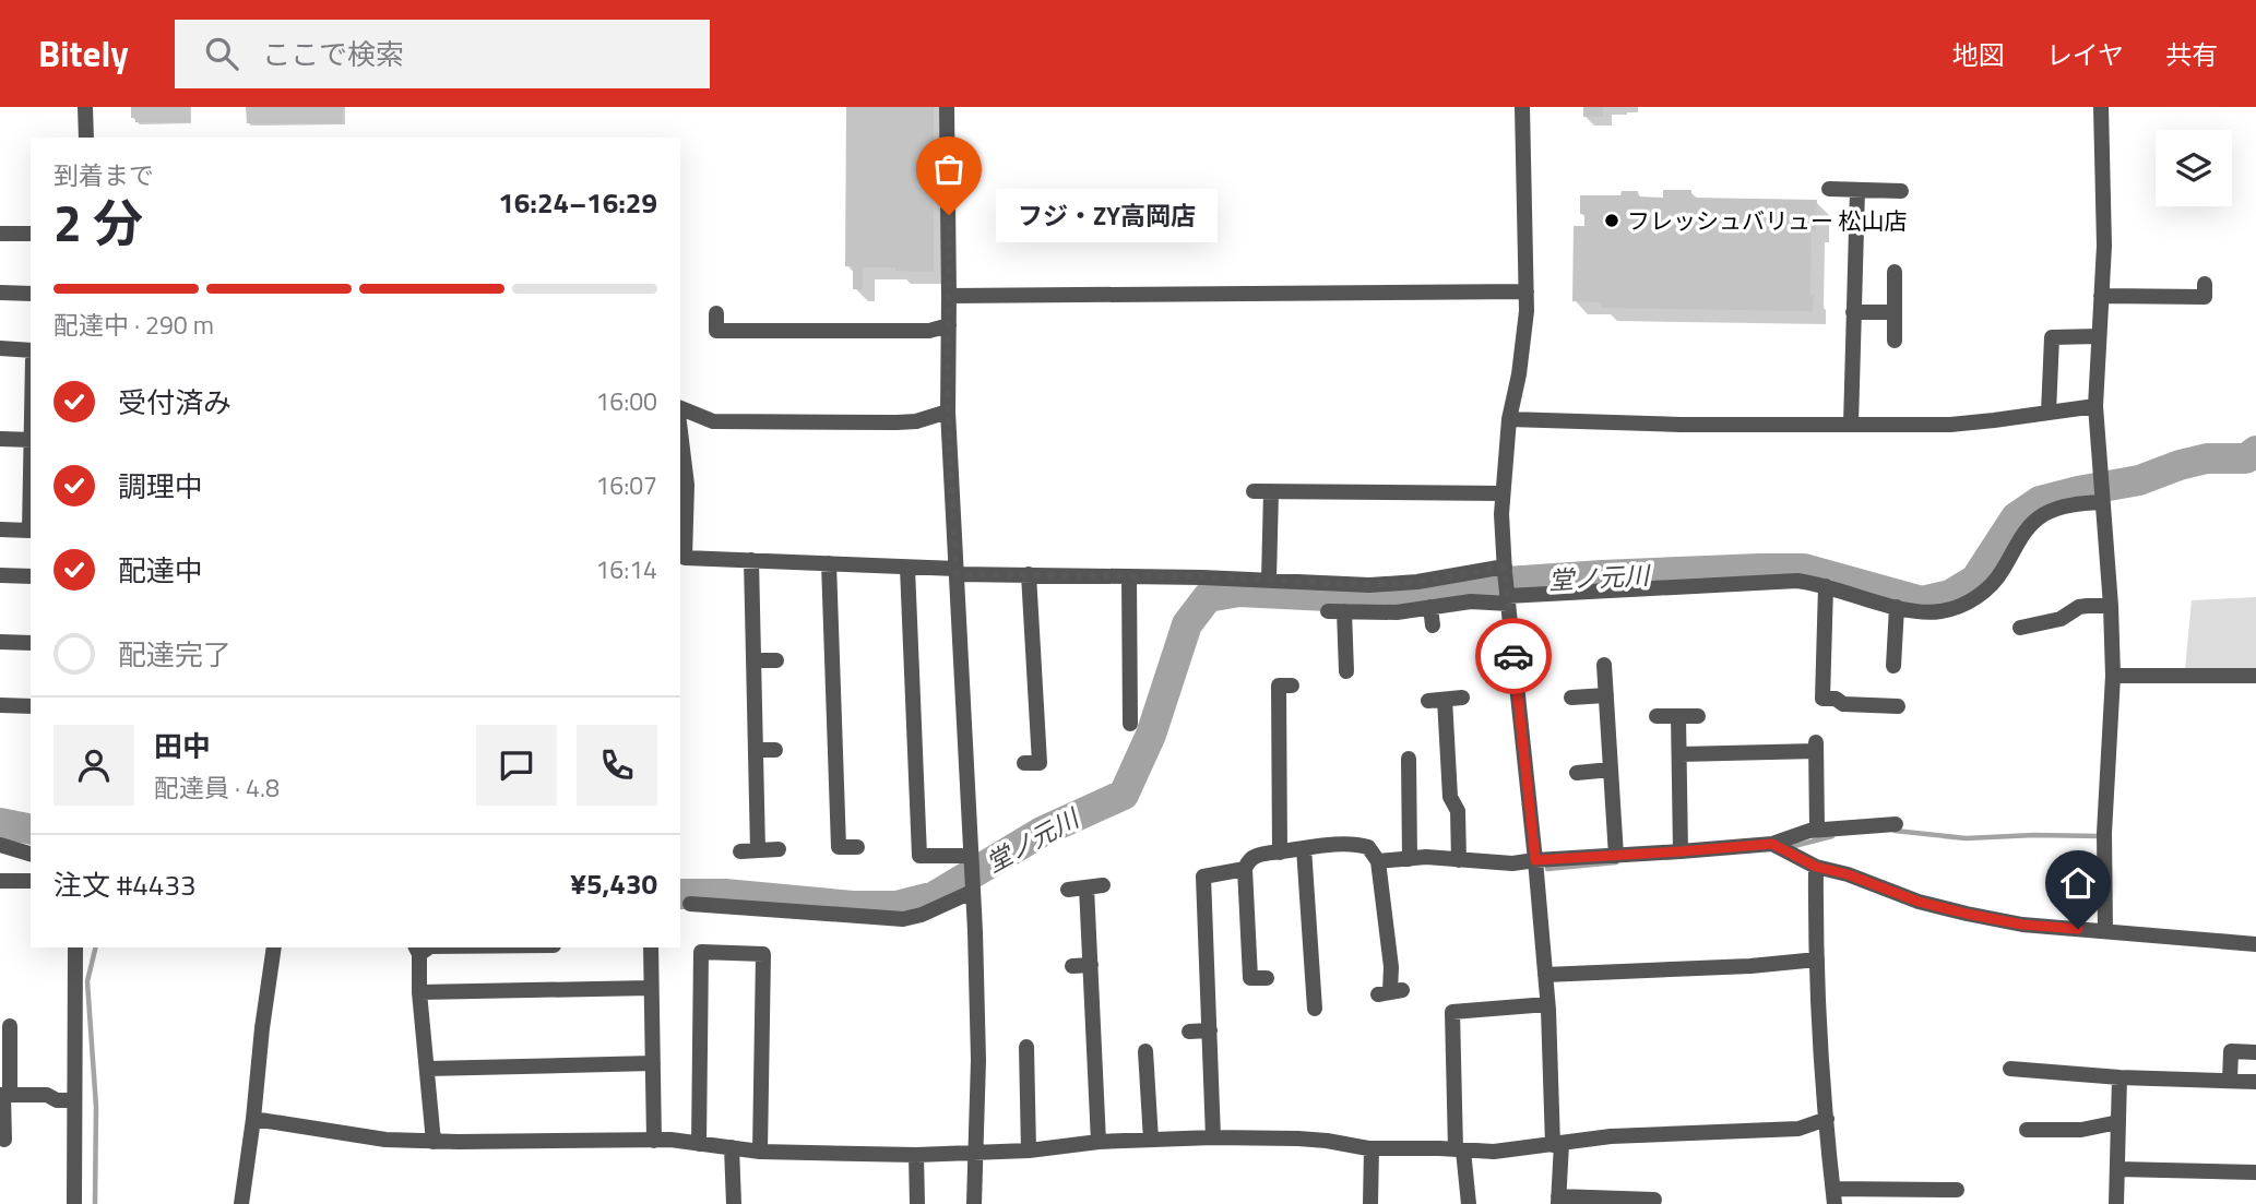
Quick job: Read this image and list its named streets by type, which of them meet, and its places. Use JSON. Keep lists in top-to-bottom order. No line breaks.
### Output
{"water":["堂ノ元川"],"places":["フジ・ZY高岡店","フレッシュバリュー 松山店"],"page":{"header":"Bitely","search":"ここで検索","nav":["地図","レイヤ","共有"],"heading":["2 分","到着まで","16:24–16:29"],"panel":["田中","配達員 · 4.8","注文 #4433","¥5,430"],"bubble":"フジ・ZY高岡店","bar":"配達中 · 290 m","list":[["受付済み","16:00"],["調理中","16:07"],["配達中","16:14"],"配達完了"]}}
